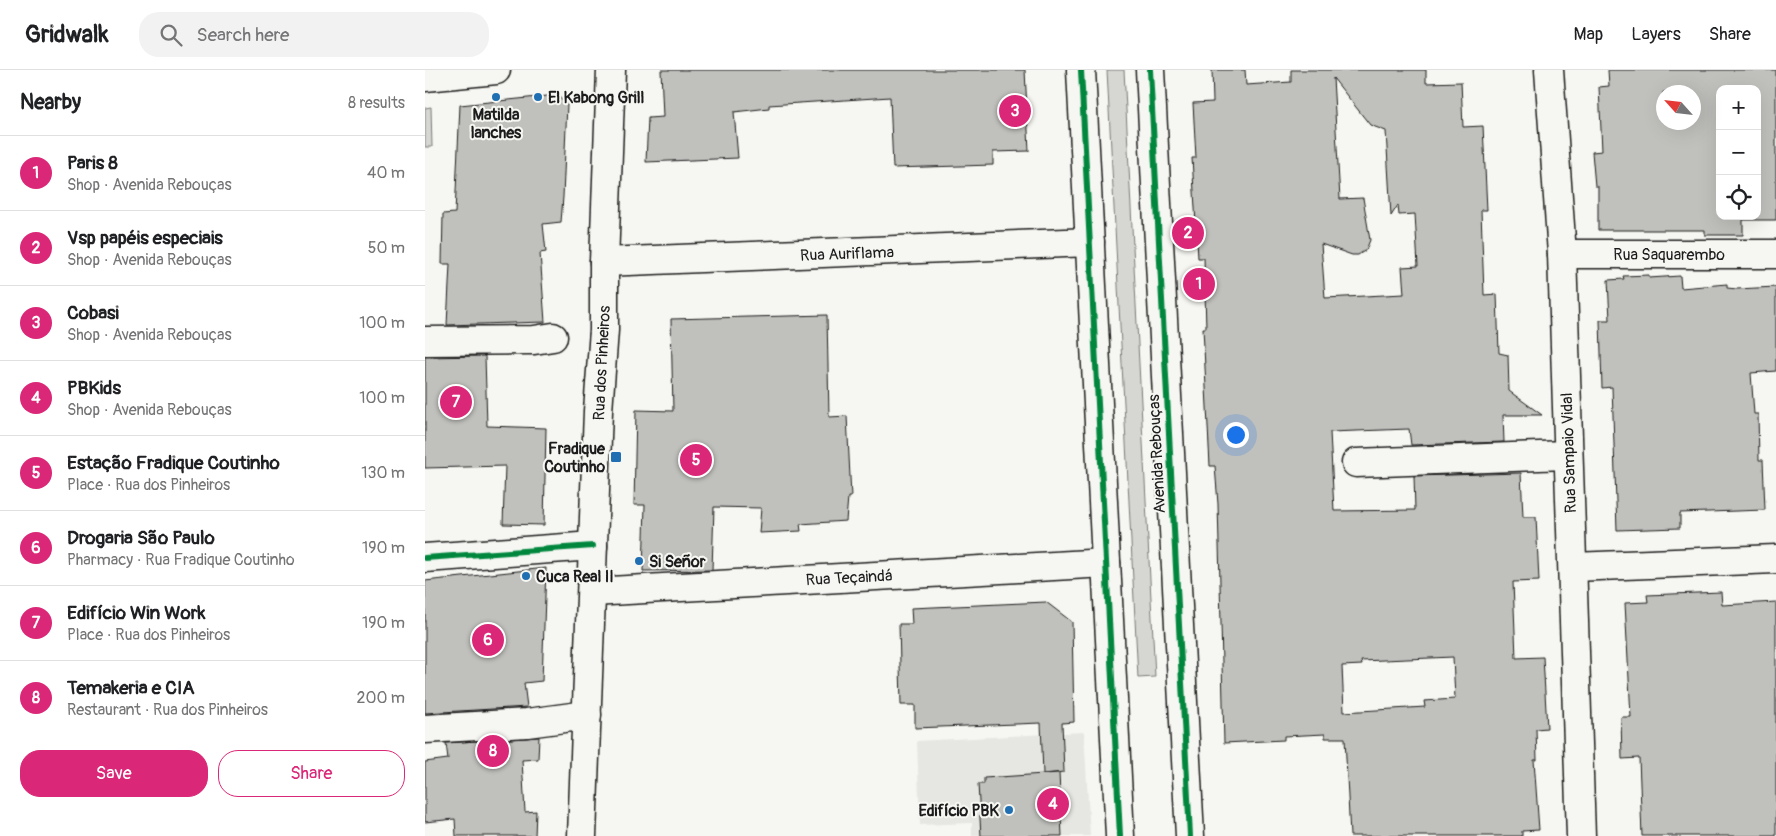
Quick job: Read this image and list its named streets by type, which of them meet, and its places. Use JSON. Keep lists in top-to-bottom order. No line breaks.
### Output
{"streets":{"street":["Rua Auriflama","Rua Saquarembo","Rua dos Pinheiros","Rua Sampaio Vidal","Avenida Rebouças","Rua Teçaindá"]},"crossings":[["Rua Auriflama","Rua dos Pinheiros"],["Rua Saquarembo","Rua Sampaio Vidal"],["Rua dos Pinheiros","Rua Teçaindá"]],"places":{"other":["Matilda lanches","El Kabong Grill","Si Señor","Cuca Real II","Edifício PBK"],"transit":["Fradique Coutinho"]},"north":"top left","page":{"header":"Gridwalk","search":"Search here","nav":["Map","Layers","Share"],"heading":["Nearby","8 results"],"map_buttons":["+","−"],"pins":["3","2","1","7","5","6","8","4"],"list":[{"mark":"1","name":"Paris 8","note":"Shop · Avenida Rebouças","value":"40 m"},{"mark":"2","name":"Vsp papéis especiais","note":"Shop · Avenida Rebouças","value":"50 m"},{"mark":"3","name":"Cobasi","note":"Shop · Avenida Rebouças","value":"100 m"},{"mark":"4","name":"PBKids","note":"Shop · Avenida Rebouças","value":"100 m"},{"mark":"5","name":"Estação Fradique Coutinho","note":"Place · Rua dos Pinheiros","value":"130 m"},{"mark":"6","name":"Drogaria São Paulo","note":"Pharmacy · Rua Fradique Coutinho","value":"190 m"},{"mark":"7","name":"Edifício Win Work","note":"Place · Rua dos Pinheiros","value":"190 m"},{"mark":"8","name":"Temakeria e CIA","note":"Restaurant · Rua dos Pinheiros","value":"200 m"}],"buttons":["Save","Share"]}}
